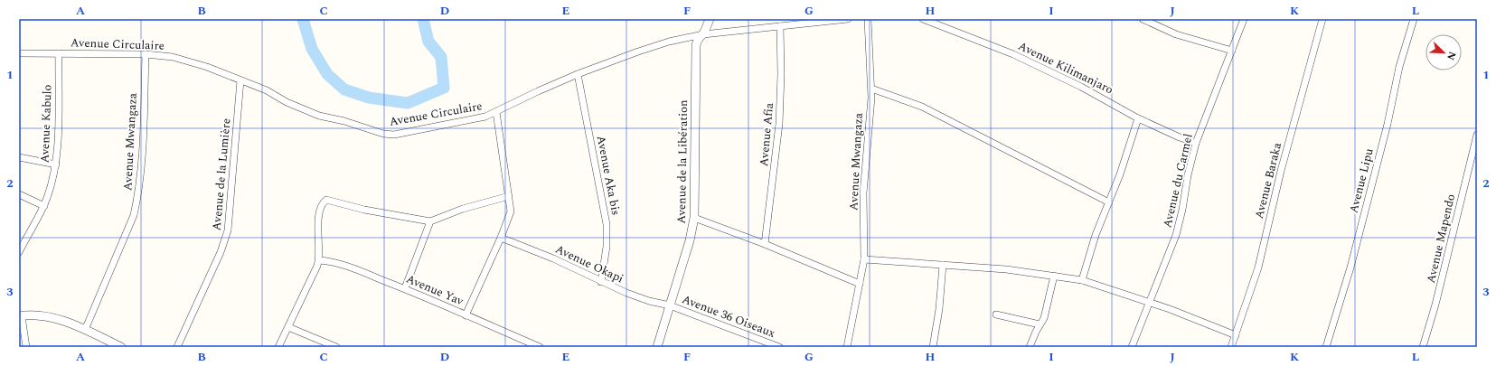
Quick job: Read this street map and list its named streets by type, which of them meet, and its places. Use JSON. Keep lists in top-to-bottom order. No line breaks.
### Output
{"streets":{"street":["Avenue Circulaire","Avenue Kilimanjaro","Avenue Kabulo","Avenue Afia","Avenue Mwangaza","Avenue de la Libération","Avenue de la Lumière","Avenue Aka bis","Avenue du Carmel","Avenue Baraka","Avenue Lipu","Avenue Mapendo","Avenue Okapi","Avenue Yav","Avenue 36 Oiseaux"]},"crossings":[["Avenue Circulaire","Avenue Kabulo"],["Avenue Circulaire","Avenue Afia"],["Avenue Circulaire","Avenue Mwangaza"],["Avenue Circulaire","Avenue de la Libération"],["Avenue Circulaire","Avenue de la Lumière"],["Avenue Circulaire","Avenue Aka bis"],["Avenue Kilimanjaro","Avenue du Carmel"],["Avenue de la Libération","Avenue Okapi"],["Avenue de la Libération","Avenue 36 Oiseaux"],["Avenue Aka bis","Avenue Okapi"],["Avenue Okapi","Avenue 36 Oiseaux"]],"north":"bottom right","grid":{"columns":["A","B","C","D","E","F","G","H","I","J","K","L"],"rows":["1","2","3"]}}
